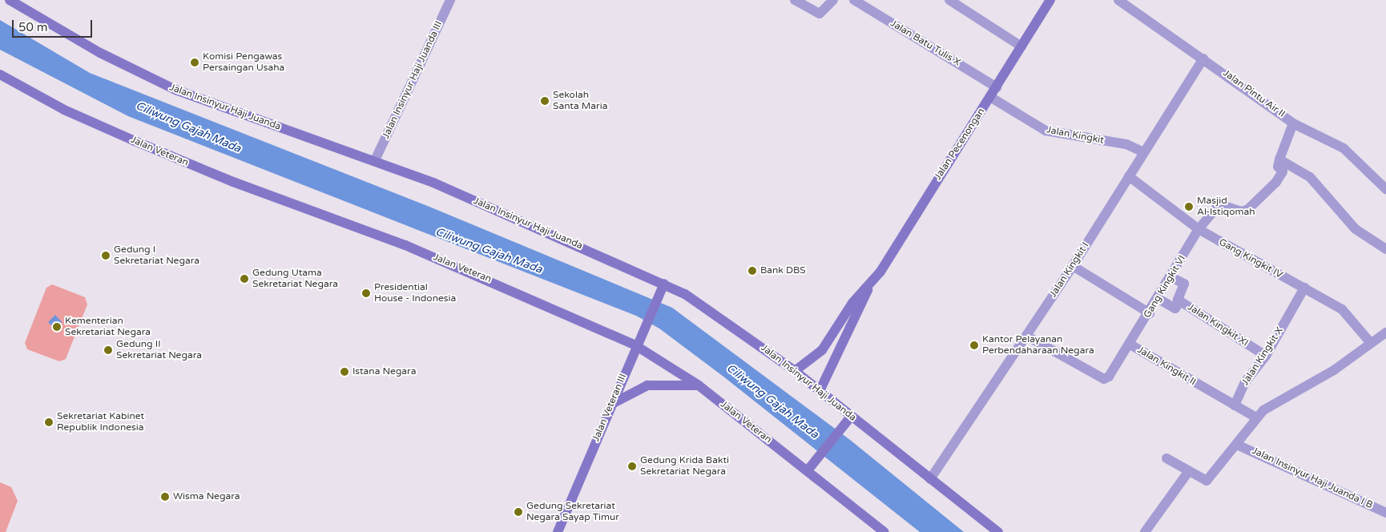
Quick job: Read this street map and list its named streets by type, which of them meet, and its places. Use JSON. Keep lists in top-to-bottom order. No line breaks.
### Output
{"streets":{"main road":["Jalan Insinyur Haji Juanda","Jalan Pecenongan","Jalan Veteran","Jalan Veteran III"],"street":["Jalan Batu Tulis X","Jalan Insinyur Haji Juanda III","Jalan Pintu Air II","Jalan Kingkit","Gang Kingkit IV","Jalan Kingkit I","Gang Kingkit VI","Jalan Kingkit XI","Jalan Kingkit X","Jalan Kingkit II","Jalan Insinyur Haji Juanda I B"]},"crossings":[["Jalan Batu Tulis X","Jalan Pecenongan"],["Jalan Insinyur Haji Juanda III","Jalan Insinyur Haji Juanda"],["Jalan Pintu Air II","Jalan Kingkit I"],["Jalan Insinyur Haji Juanda","Jalan Pecenongan"],["Jalan Insinyur Haji Juanda","Jalan Kingkit I"],["Jalan Insinyur Haji Juanda","Jalan Veteran III"],["Jalan Kingkit","Jalan Pecenongan"],["Jalan Kingkit","Jalan Kingkit I"],["Jalan Veteran","Jalan Veteran III"],["Gang Kingkit IV","Jalan Kingkit I"],["Gang Kingkit IV","Gang Kingkit VI"],["Gang Kingkit IV","Jalan Kingkit X"],["Jalan Kingkit I","Jalan Kingkit II"],["Gang Kingkit VI","Jalan Kingkit XI"],["Gang Kingkit VI","Jalan Kingkit II"],["Jalan Kingkit XI","Jalan Kingkit X"],["Jalan Kingkit X","Jalan Kingkit II"]],"water":["Ciliwung Gajah Mada"],"places":["Komisi Pengawas Persaingan Usaha","Sekolah Santa Maria","Masjid Al-Istiqomah","Gedung I Sekretariat Negara","Bank DBS","Gedung Utama Sekretariat Negara","Presidential House - Indonesia","Kementerian Sekretariat Negara","Kantor Pelayanan Perbendaharaan Negara","Gedung II Sekretariat Negara","Istana Negara","Sekretariat Kabinet Republik Indonesia","Gedung Krida Bakti Sekretariat Negara","Wisma Negara","Gedung Sekretariat Negara Sayap Timur"],"scale_bar":"50 m"}
